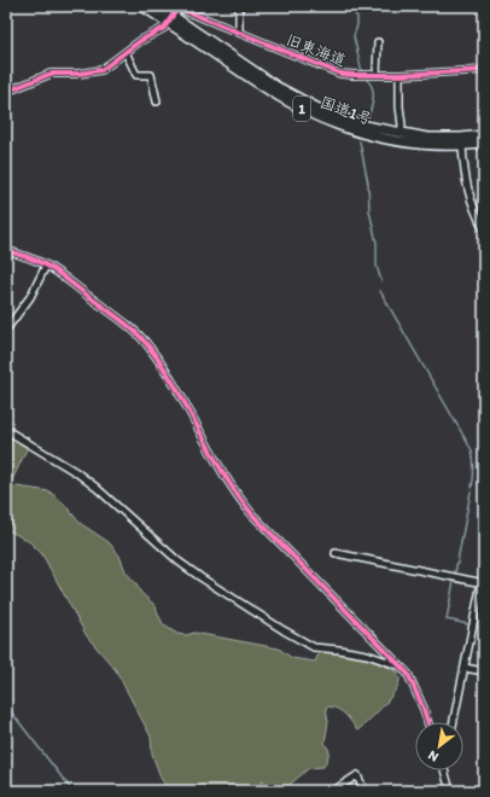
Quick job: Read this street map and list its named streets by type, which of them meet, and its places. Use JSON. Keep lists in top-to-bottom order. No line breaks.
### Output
{"streets":{"highway":["1","国道1号"],"street":["旧東海道"]},"crossings":[["旧東海道","国道1号"]],"north":"bottom left"}
